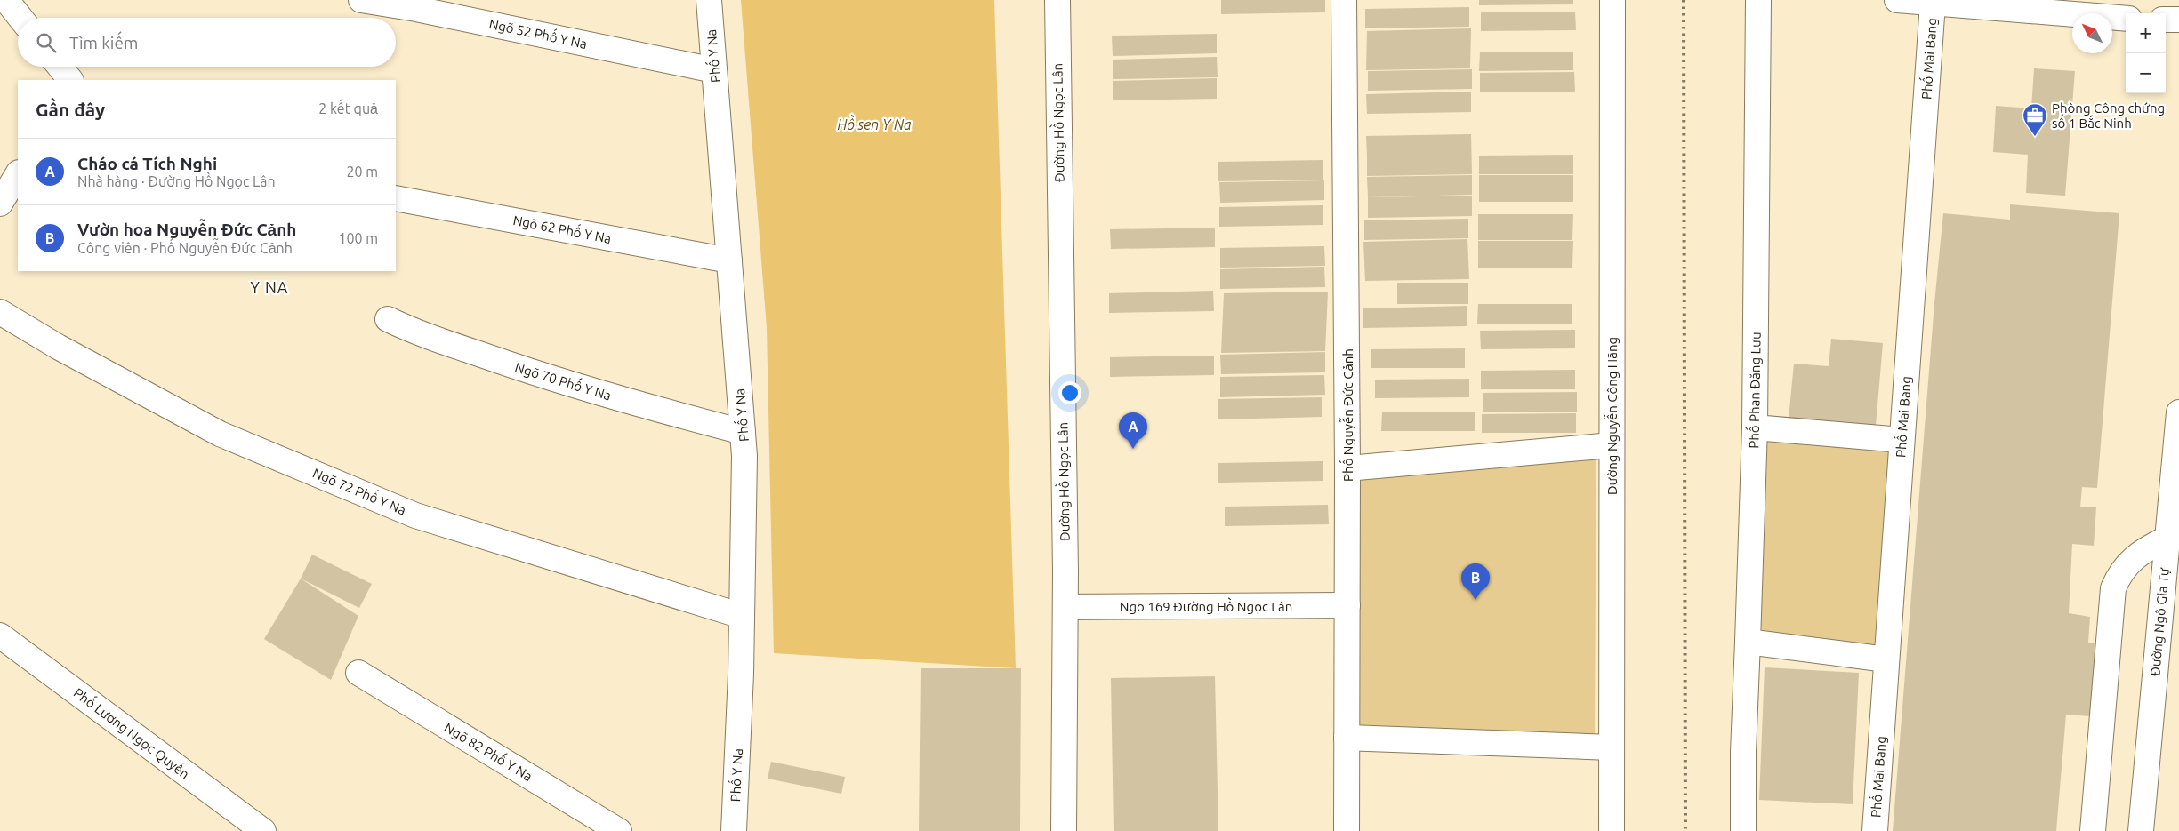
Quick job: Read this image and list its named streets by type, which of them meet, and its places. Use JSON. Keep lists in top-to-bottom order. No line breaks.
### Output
{"streets":{"street":["Ngõ 52 Phố Y Na","Phố Y Na","Phố Mai Bang","Đường Hồ Ngọc Lân","Ngõ 62 Phố Y Na","Ngõ 70 Phố Y Na","Phố Phan Đăng Lưu","Phố Nguyễn Đức Cảnh","Đường Nguyễn Công Hãng","Ngõ 72 Phố Y Na","Ngõ 169 Đường Hồ Ngọc Lân","Đường Ngô Gia Tự","Phố Lương Ngọc Quyến","Ngõ 82 Phố Y Na"]},"crossings":[["Ngõ 52 Phố Y Na","Phố Y Na"],["Phố Y Na","Ngõ 62 Phố Y Na"],["Phố Y Na","Ngõ 70 Phố Y Na"],["Phố Y Na","Ngõ 72 Phố Y Na"],["Đường Hồ Ngọc Lân","Ngõ 169 Đường Hồ Ngọc Lân"],["Phố Nguyễn Đức Cảnh","Ngõ 169 Đường Hồ Ngọc Lân"]],"districts":["Y NA"],"water":["Hồ sen Y Na"],"places":{"office":["Phòng Công chứng số 1 Bắc Ninh"]},"north":"top left","page":{"map_buttons":["+","−"],"search":"Tìm kiếm","heading":["Gần đây","2 kết quả"],"list":[{"mark":"A","name":"Cháo cá Tích Nghi","note":"Nhà hàng · Đường Hồ Ngọc Lân","value":"20 m"},{"mark":"B","name":"Vườn hoa Nguyễn Đức Cảnh","note":"Công viên · Phố Nguyễn Đức Cảnh","value":"100 m"}],"pins":["A","B"]}}
